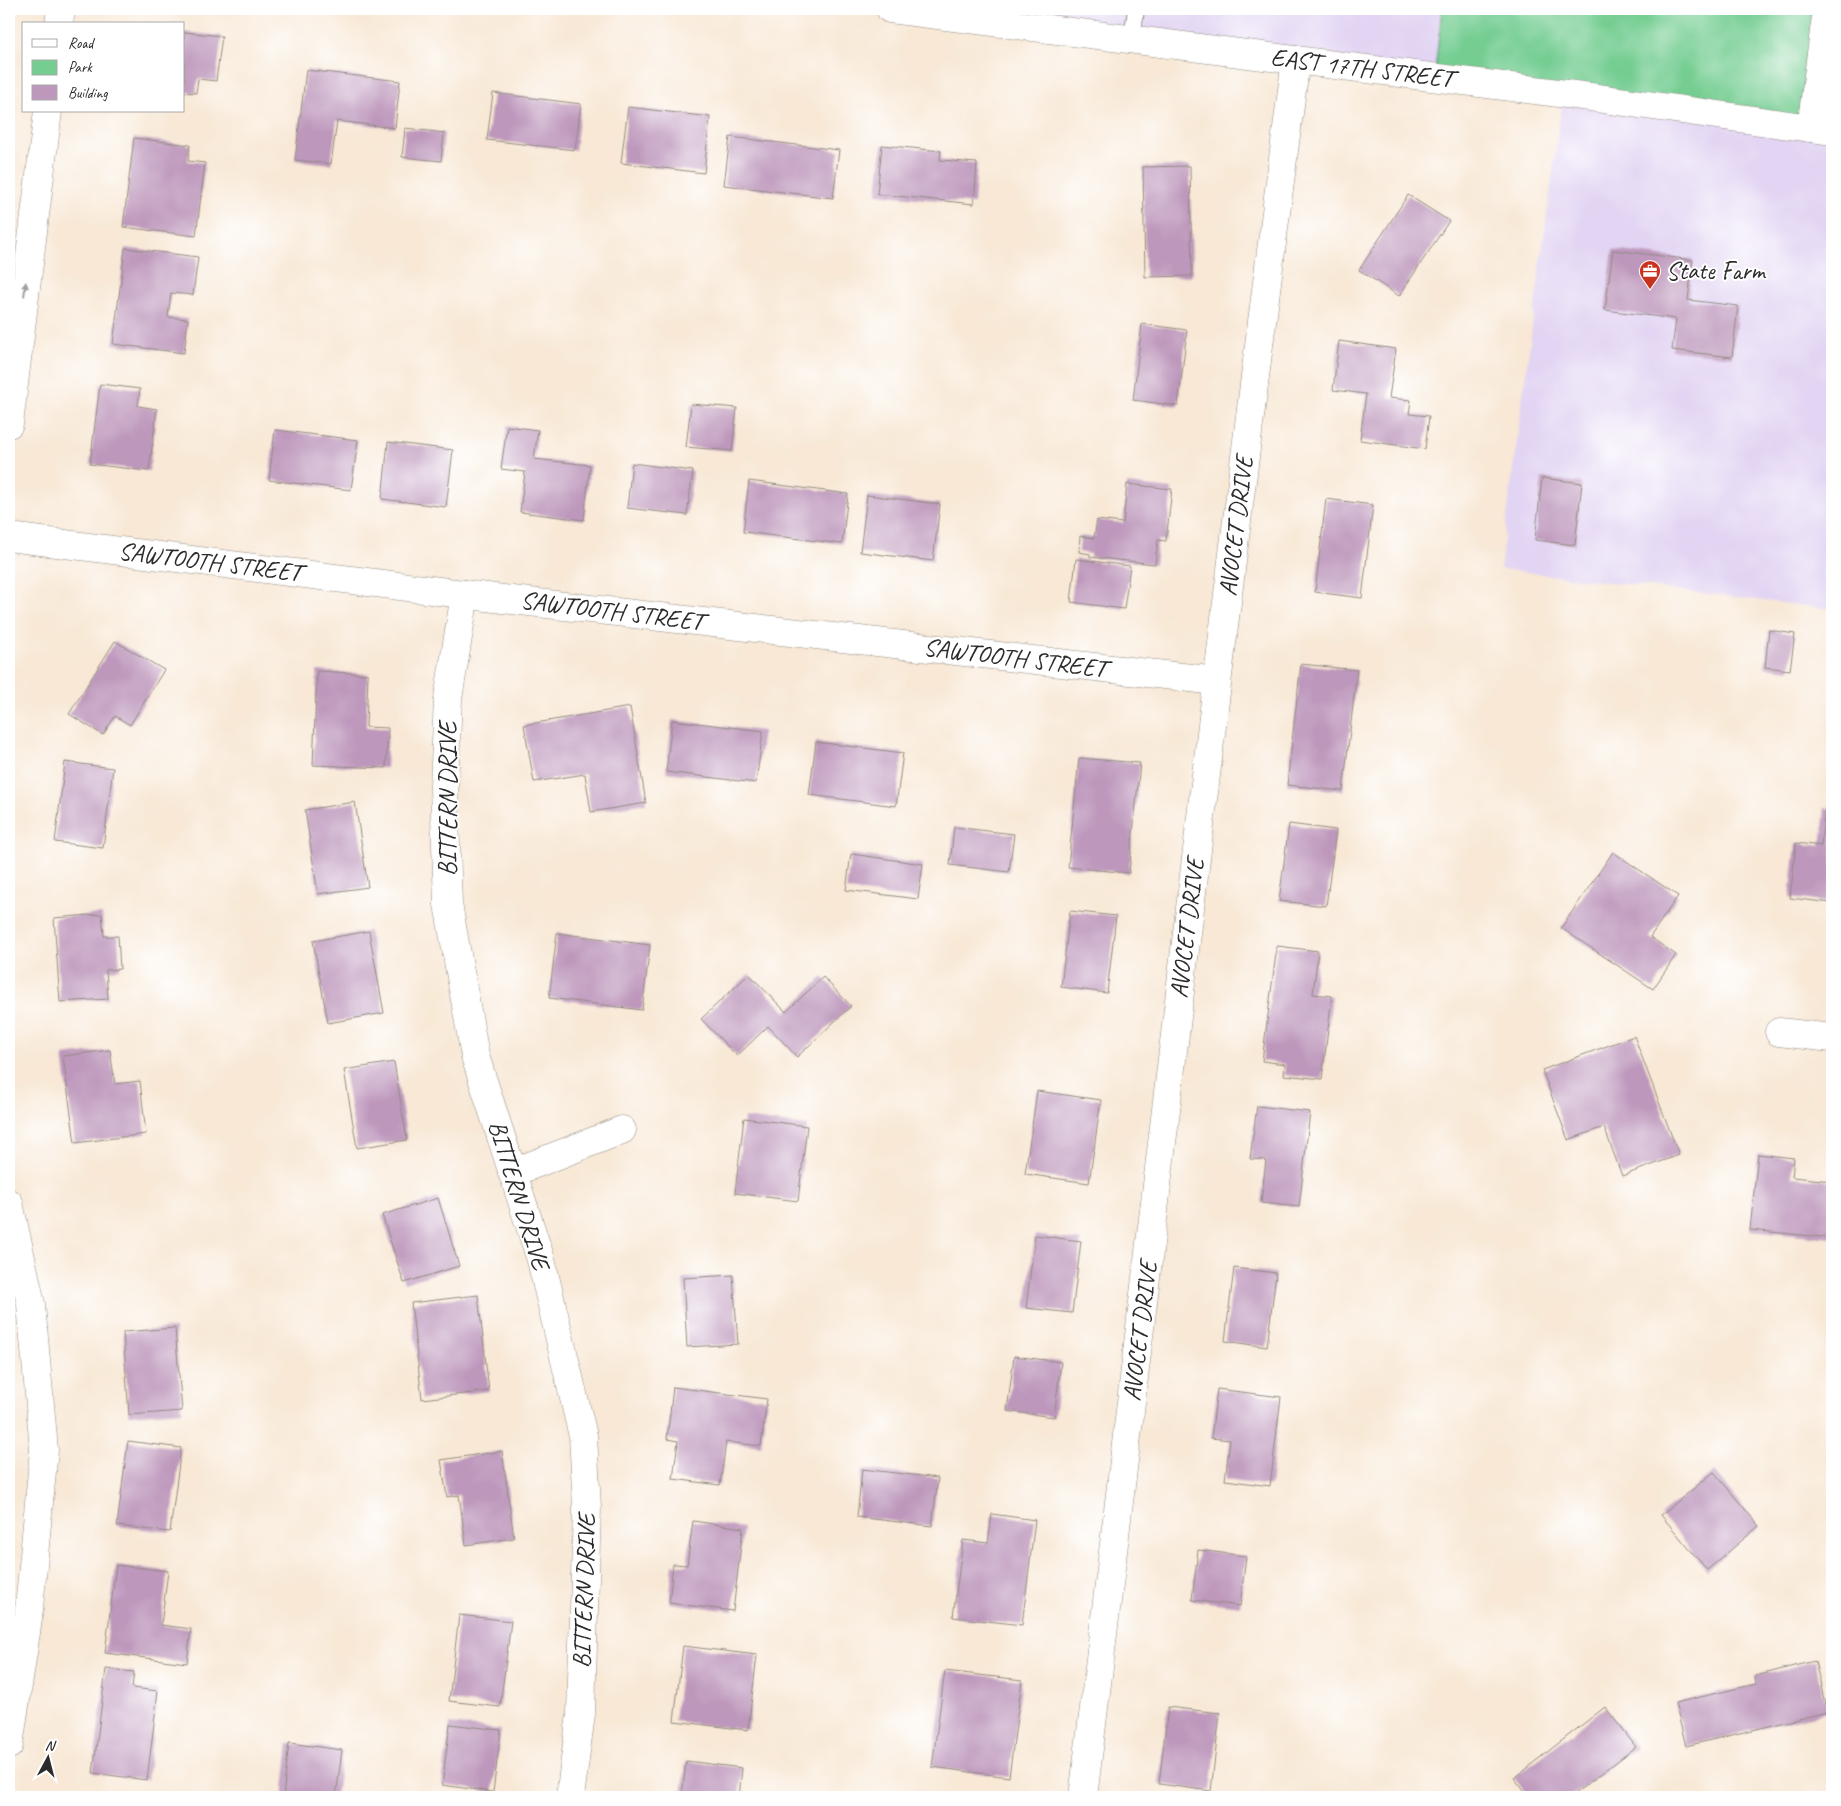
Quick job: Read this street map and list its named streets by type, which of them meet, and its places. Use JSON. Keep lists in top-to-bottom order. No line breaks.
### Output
{"streets":{"street":["EAST 17TH STREET","AVOCET DRIVE","SAWTOOTH STREET","BITTERN DRIVE"]},"crossings":[["EAST 17TH STREET","AVOCET DRIVE"],["AVOCET DRIVE","SAWTOOTH STREET"],["SAWTOOTH STREET","BITTERN DRIVE"]],"places":{"office":["State Farm"]},"legend":["Road","Park","Building"],"north":"top"}
